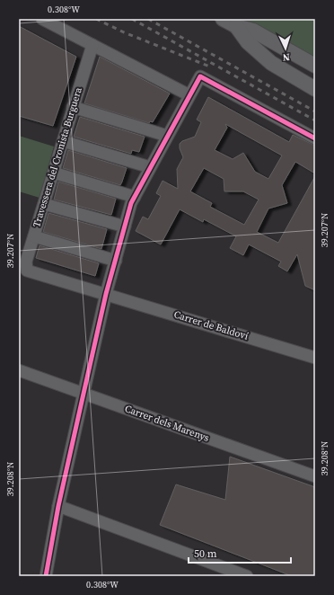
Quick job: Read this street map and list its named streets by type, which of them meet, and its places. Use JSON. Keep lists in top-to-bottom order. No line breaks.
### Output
{"streets":{"street":["Travessera del Cronista Burguera","Carrer de Baldoví","Carrer dels Marenys"]},"crossings":[["Travessera del Cronista Burguera","Carrer de Baldoví"]],"scale_bar":"50 m","north":"bottom","coordinates":["0.308°W","39.207°N","39.208°N"]}
